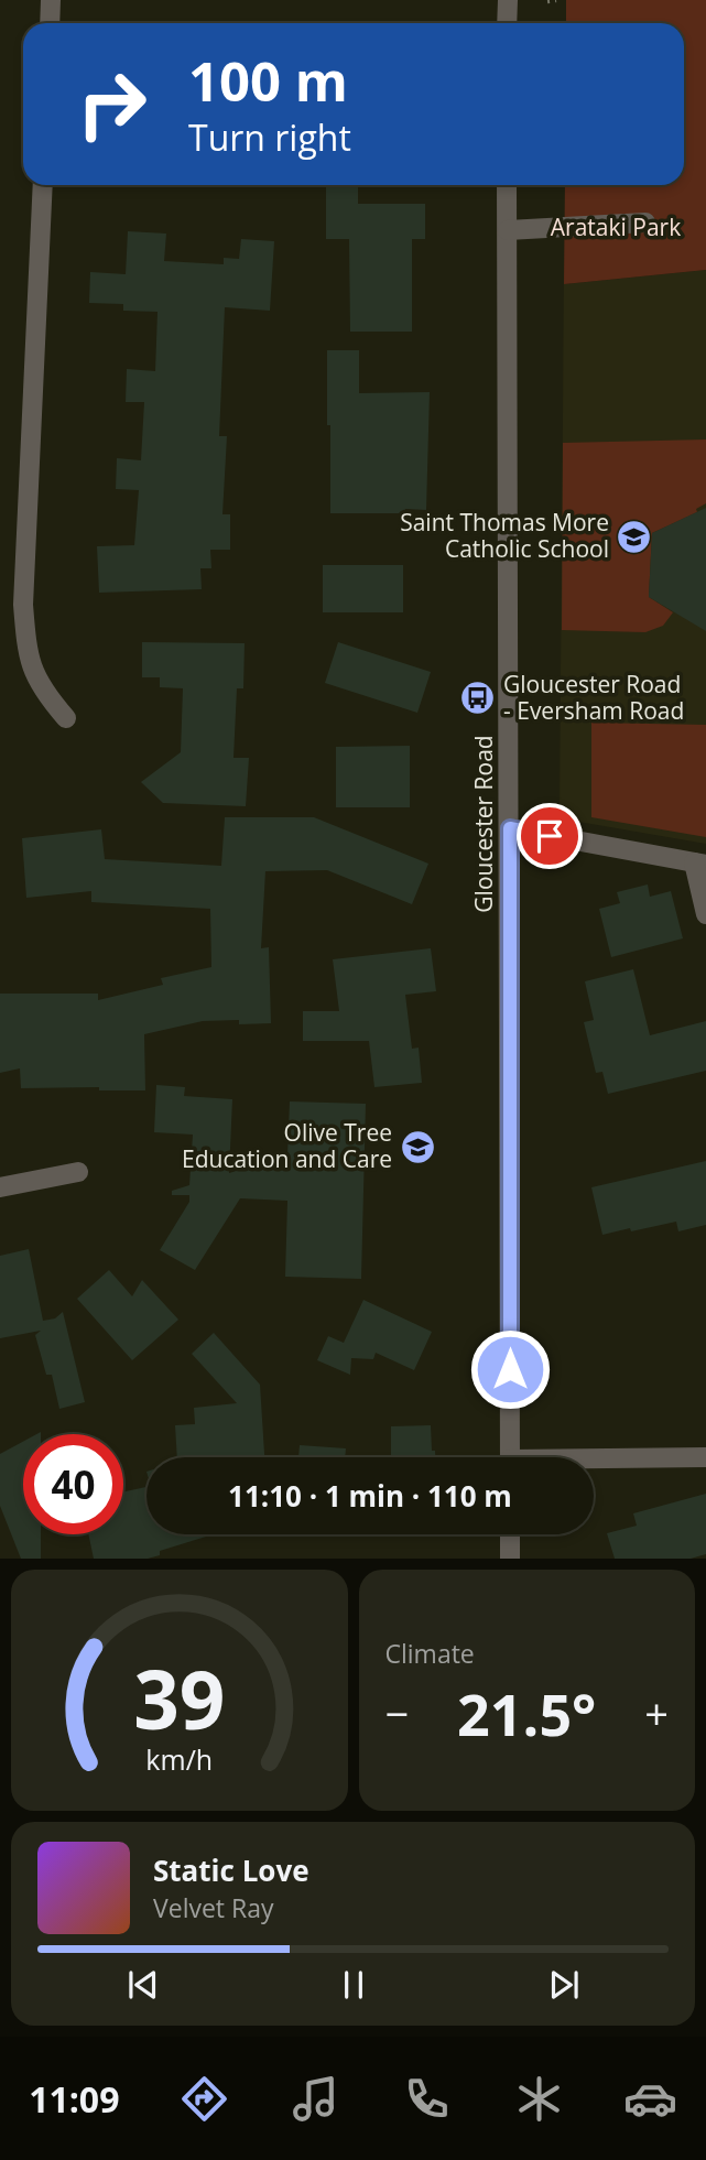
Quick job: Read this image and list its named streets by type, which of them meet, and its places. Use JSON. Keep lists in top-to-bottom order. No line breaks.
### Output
{"streets":{"street":["Gloucester Road"]},"parks":["Arataki Park"],"places":{"school or university":["Saint Thomas More Catholic School","Olive Tree Education and Care"],"bus stop":["Gloucester Road - Eversham Road"]},"page":{"turn":["100 m","Turn right"],"limit":"40","trip":"11:10 · 1 min · 110 m","tile":"Climate","heat":["−","21.5°","+"],"song":["Static Love","Velvet Ray"],"tabs":"11:09","gauge":["39","km/h"]}}
